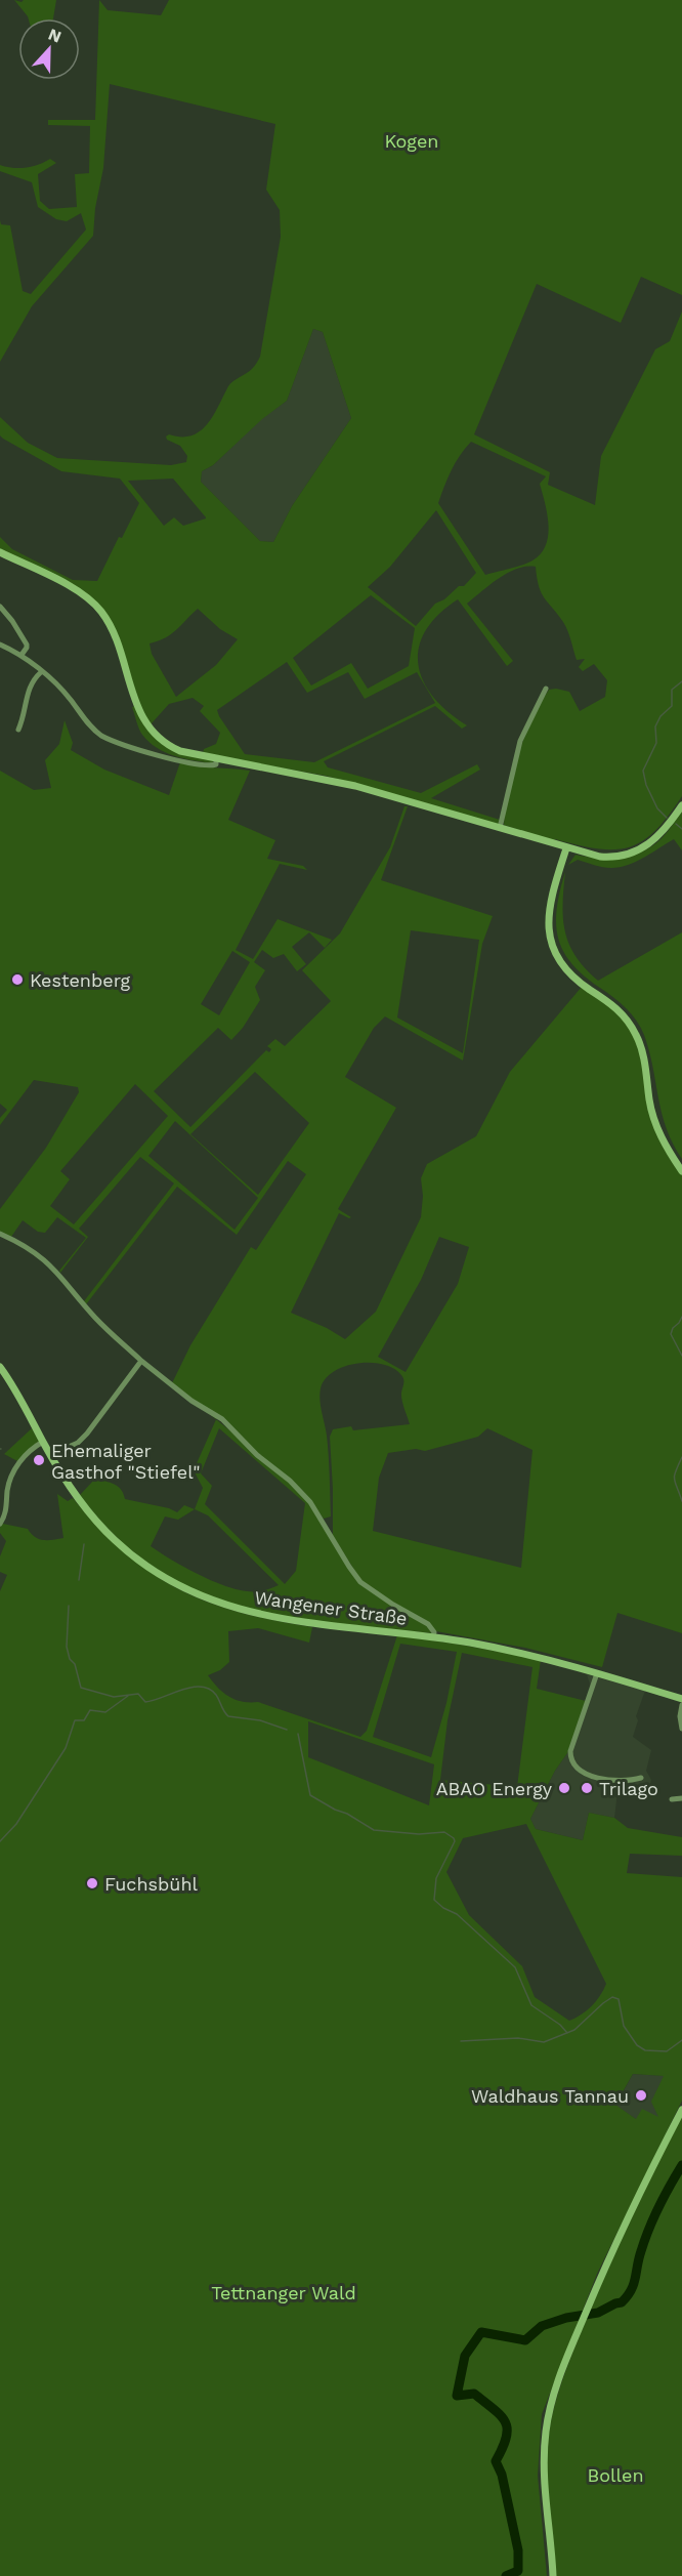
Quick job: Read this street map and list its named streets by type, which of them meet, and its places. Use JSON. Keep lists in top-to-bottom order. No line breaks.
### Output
{"streets":{"main road":["Wangener Straße"]},"parks":["Kogen","Tettnanger Wald","Bollen"],"places":["Kestenberg","Ehemaliger Gasthof \"Stiefel\"","ABAO Energy","Trilago","Fuchsbühl","Waldhaus Tannau"],"north":"top"}
